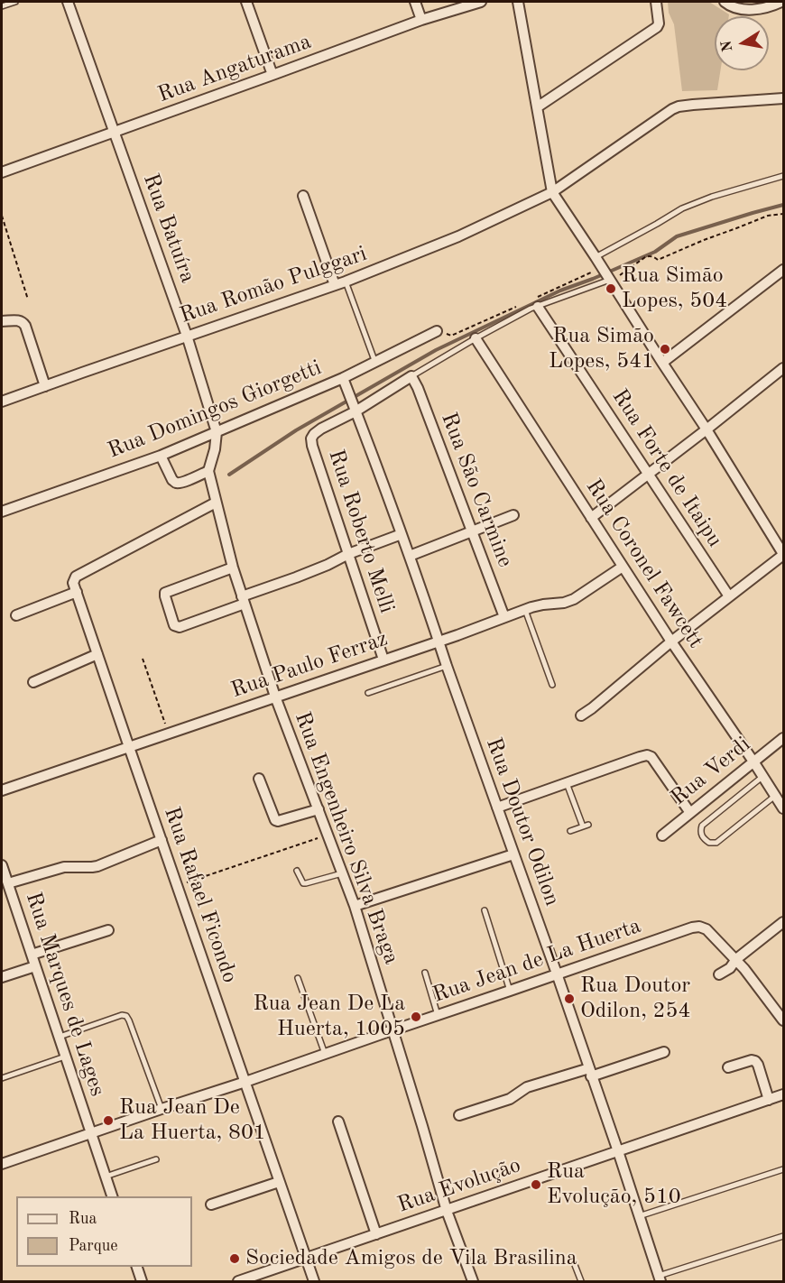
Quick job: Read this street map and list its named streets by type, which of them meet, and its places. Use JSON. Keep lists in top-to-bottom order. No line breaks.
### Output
{"streets":{"street":["Rua Angaturama","Rua Batuíra","Rua Romão Pulggari","Rua Domingos Giorgetti","Rua Forte de Itaipu","Rua São Carmine","Rua Roberto Melli","Rua Coronel Fawcett","Rua Paulo Ferraz","Rua Verdi","Rua Doutor Odilon","Rua Engenheiro Silva Braga","Rua Rafael Ficondo","Rua Jean de La Huerta","Rua Marques de Lages","Rua Evolução"]},"crossings":[["Rua Angaturama","Rua Batuíra"],["Rua Batuíra","Rua Romão Pulggari"],["Rua Batuíra","Rua Domingos Giorgetti"],["Rua Batuíra","Rua Engenheiro Silva Braga"],["Rua Domingos Giorgetti","Rua Doutor Odilon"],["Rua São Carmine","Rua Paulo Ferraz"],["Rua Roberto Melli","Rua Paulo Ferraz"],["Rua Roberto Melli","Rua Doutor Odilon"],["Rua Coronel Fawcett","Rua Paulo Ferraz"],["Rua Coronel Fawcett","Rua Verdi"],["Rua Paulo Ferraz","Rua Doutor Odilon"],["Rua Paulo Ferraz","Rua Engenheiro Silva Braga"],["Rua Paulo Ferraz","Rua Rafael Ficondo"],["Rua Doutor Odilon","Rua Jean de La Huerta"],["Rua Doutor Odilon","Rua Evolução"],["Rua Engenheiro Silva Braga","Rua Jean de La Huerta"],["Rua Engenheiro Silva Braga","Rua Evolução"],["Rua Rafael Ficondo","Rua Jean de La Huerta"],["Rua Rafael Ficondo","Rua Evolução"],["Rua Jean de La Huerta","Rua Marques de Lages"]],"places":["Rua Simão Lopes, 504","Rua Simão Lopes, 541","Rua Doutor Odilon, 254","Rua Jean De La Huerta, 1005","Rua Jean De La Huerta, 801","Rua Evolução, 510","Sociedade Amigos de Vila Brasilina"],"legend":["Rua","Parque"],"north":"left"}
